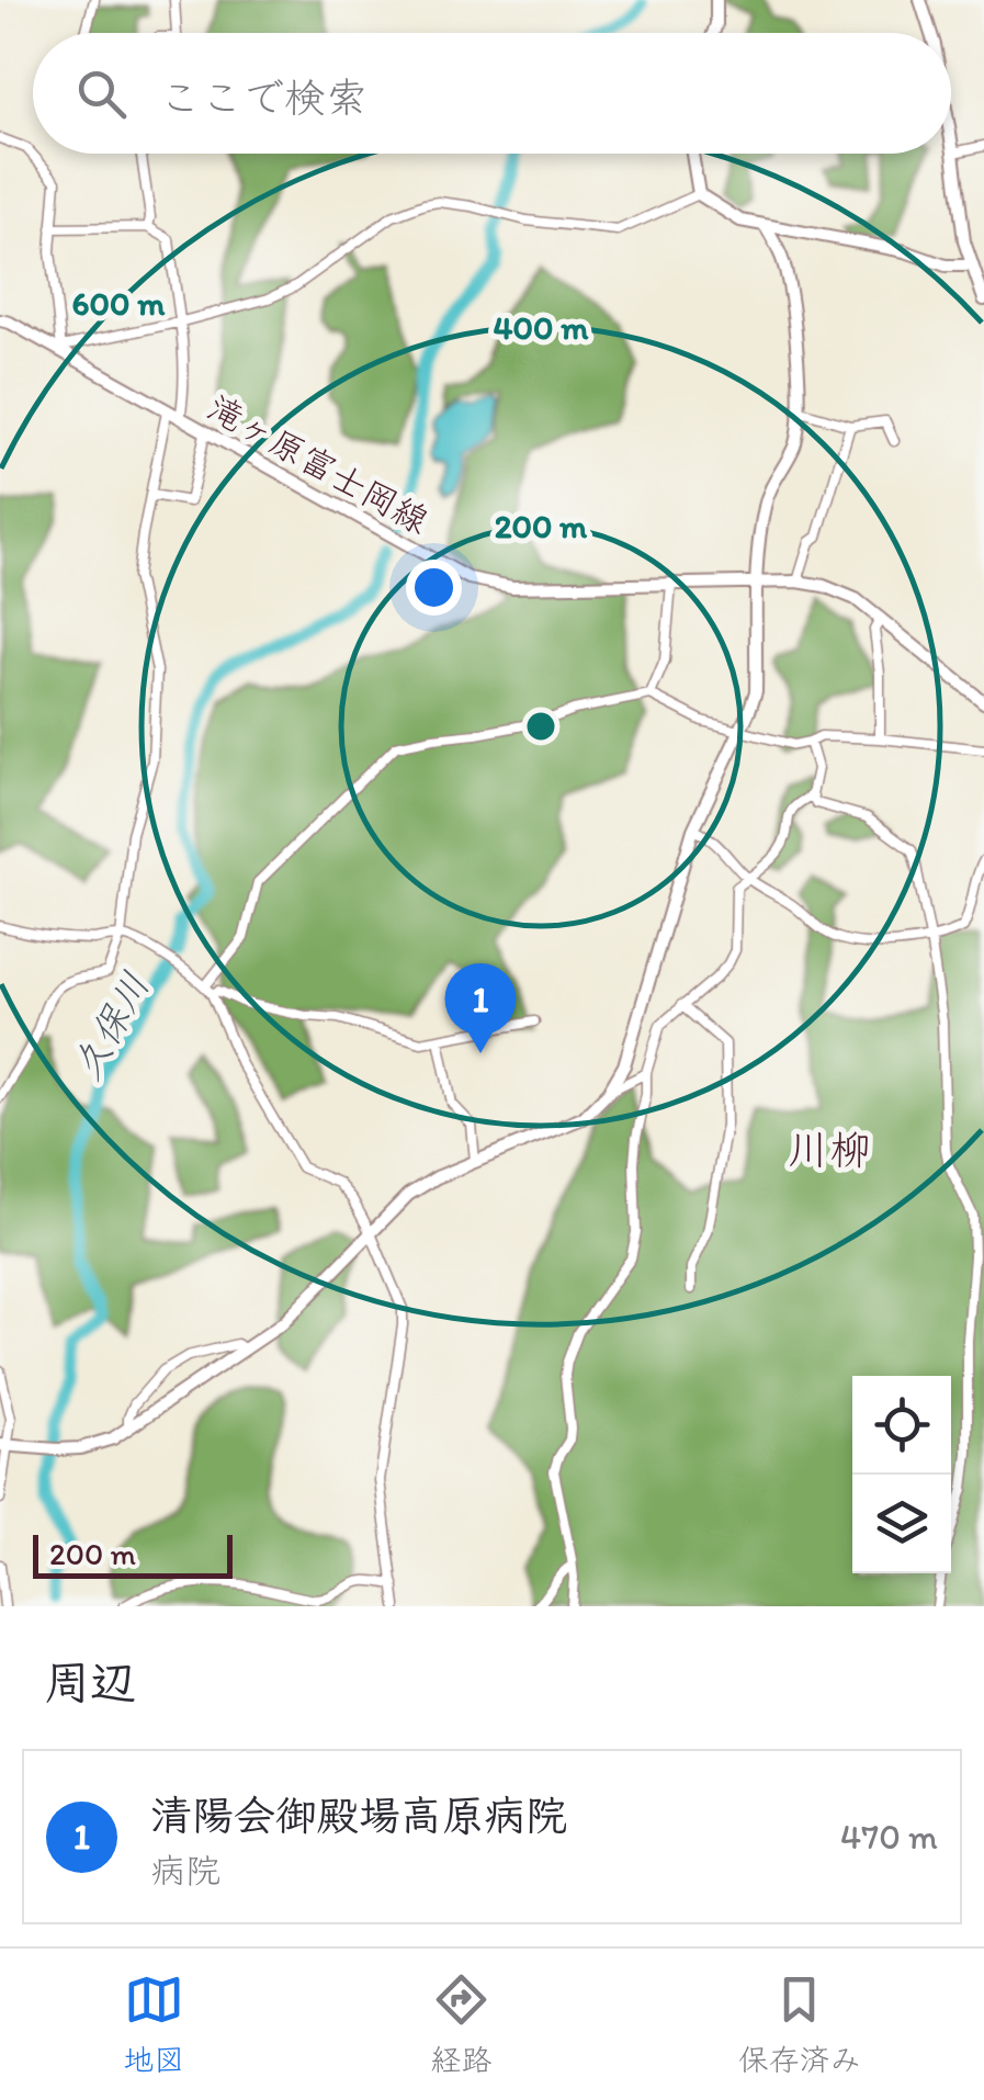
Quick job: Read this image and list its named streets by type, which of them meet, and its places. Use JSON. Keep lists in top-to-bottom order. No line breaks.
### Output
{"streets":{"street":["滝ヶ原富士岡線"]},"districts":["川柳"],"water":["久保川"],"scale_bar":"200 m","page":{"search":"ここで検索","pins":"1","scale":"200 m","heading":"周辺","list":[{"mark":"1","name":"清陽会御殿場高原病院","note":"病院","value":"470 m"}],"nav":["地図","経路","保存済み"]},"rings":["600 m","400 m","200 m"]}
